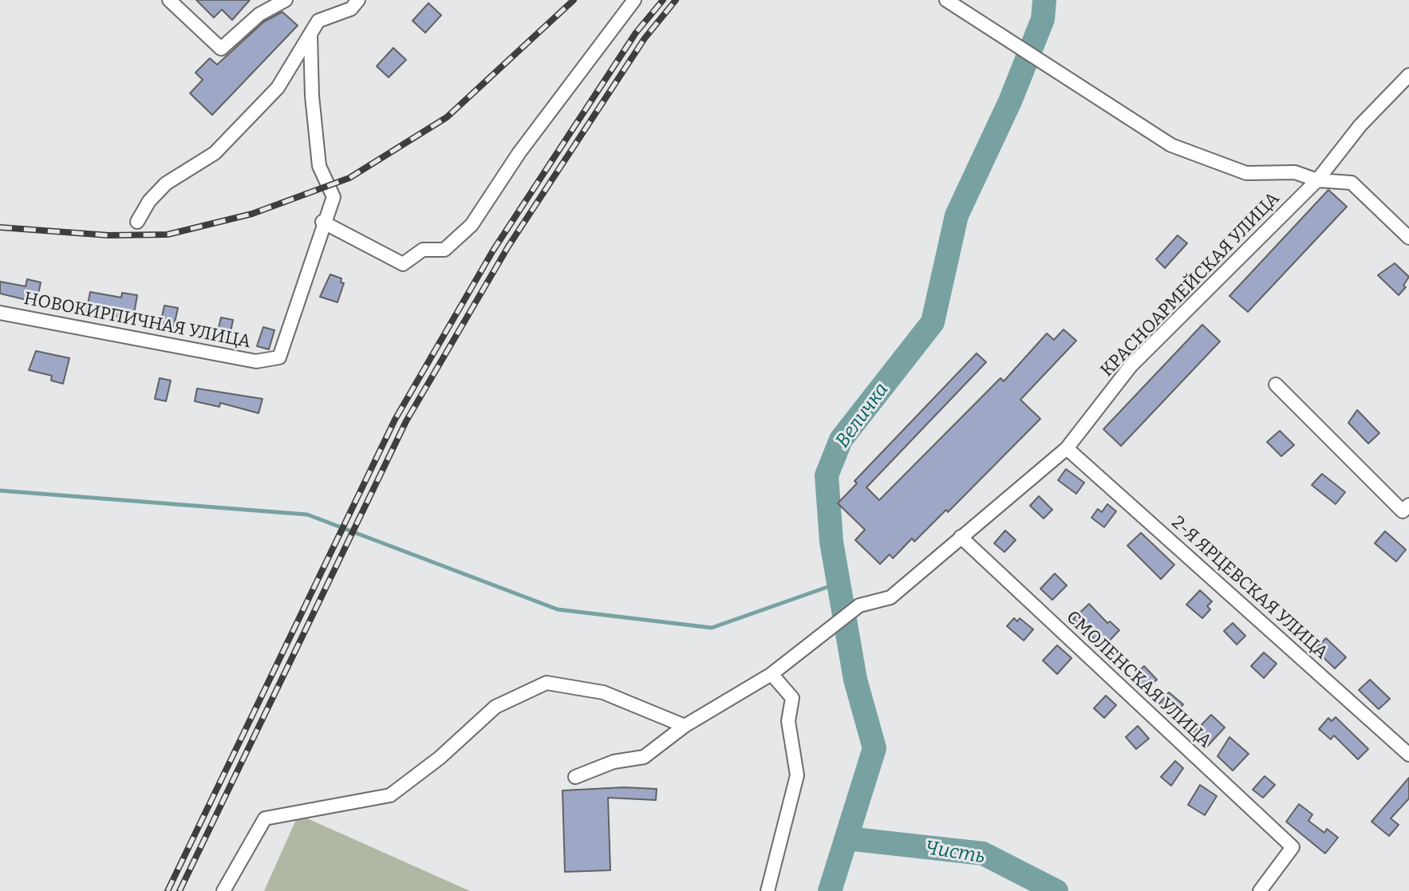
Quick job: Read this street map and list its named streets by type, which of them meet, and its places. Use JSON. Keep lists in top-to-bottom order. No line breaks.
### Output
{"streets":{"street":["КРАСНОАРМЕЙСКАЯ УЛИЦА","НОВОКИРПИЧНАЯ УЛИЦА","2-Я ЯРЦЕВСКАЯ УЛИЦА","СМОЛЕНСКАЯ УЛИЦА"]},"crossings":[["КРАСНОАРМЕЙСКАЯ УЛИЦА","2-Я ЯРЦЕВСКАЯ УЛИЦА"],["КРАСНОАРМЕЙСКАЯ УЛИЦА","СМОЛЕНСКАЯ УЛИЦА"]],"water":["Величка","Чисть"]}
